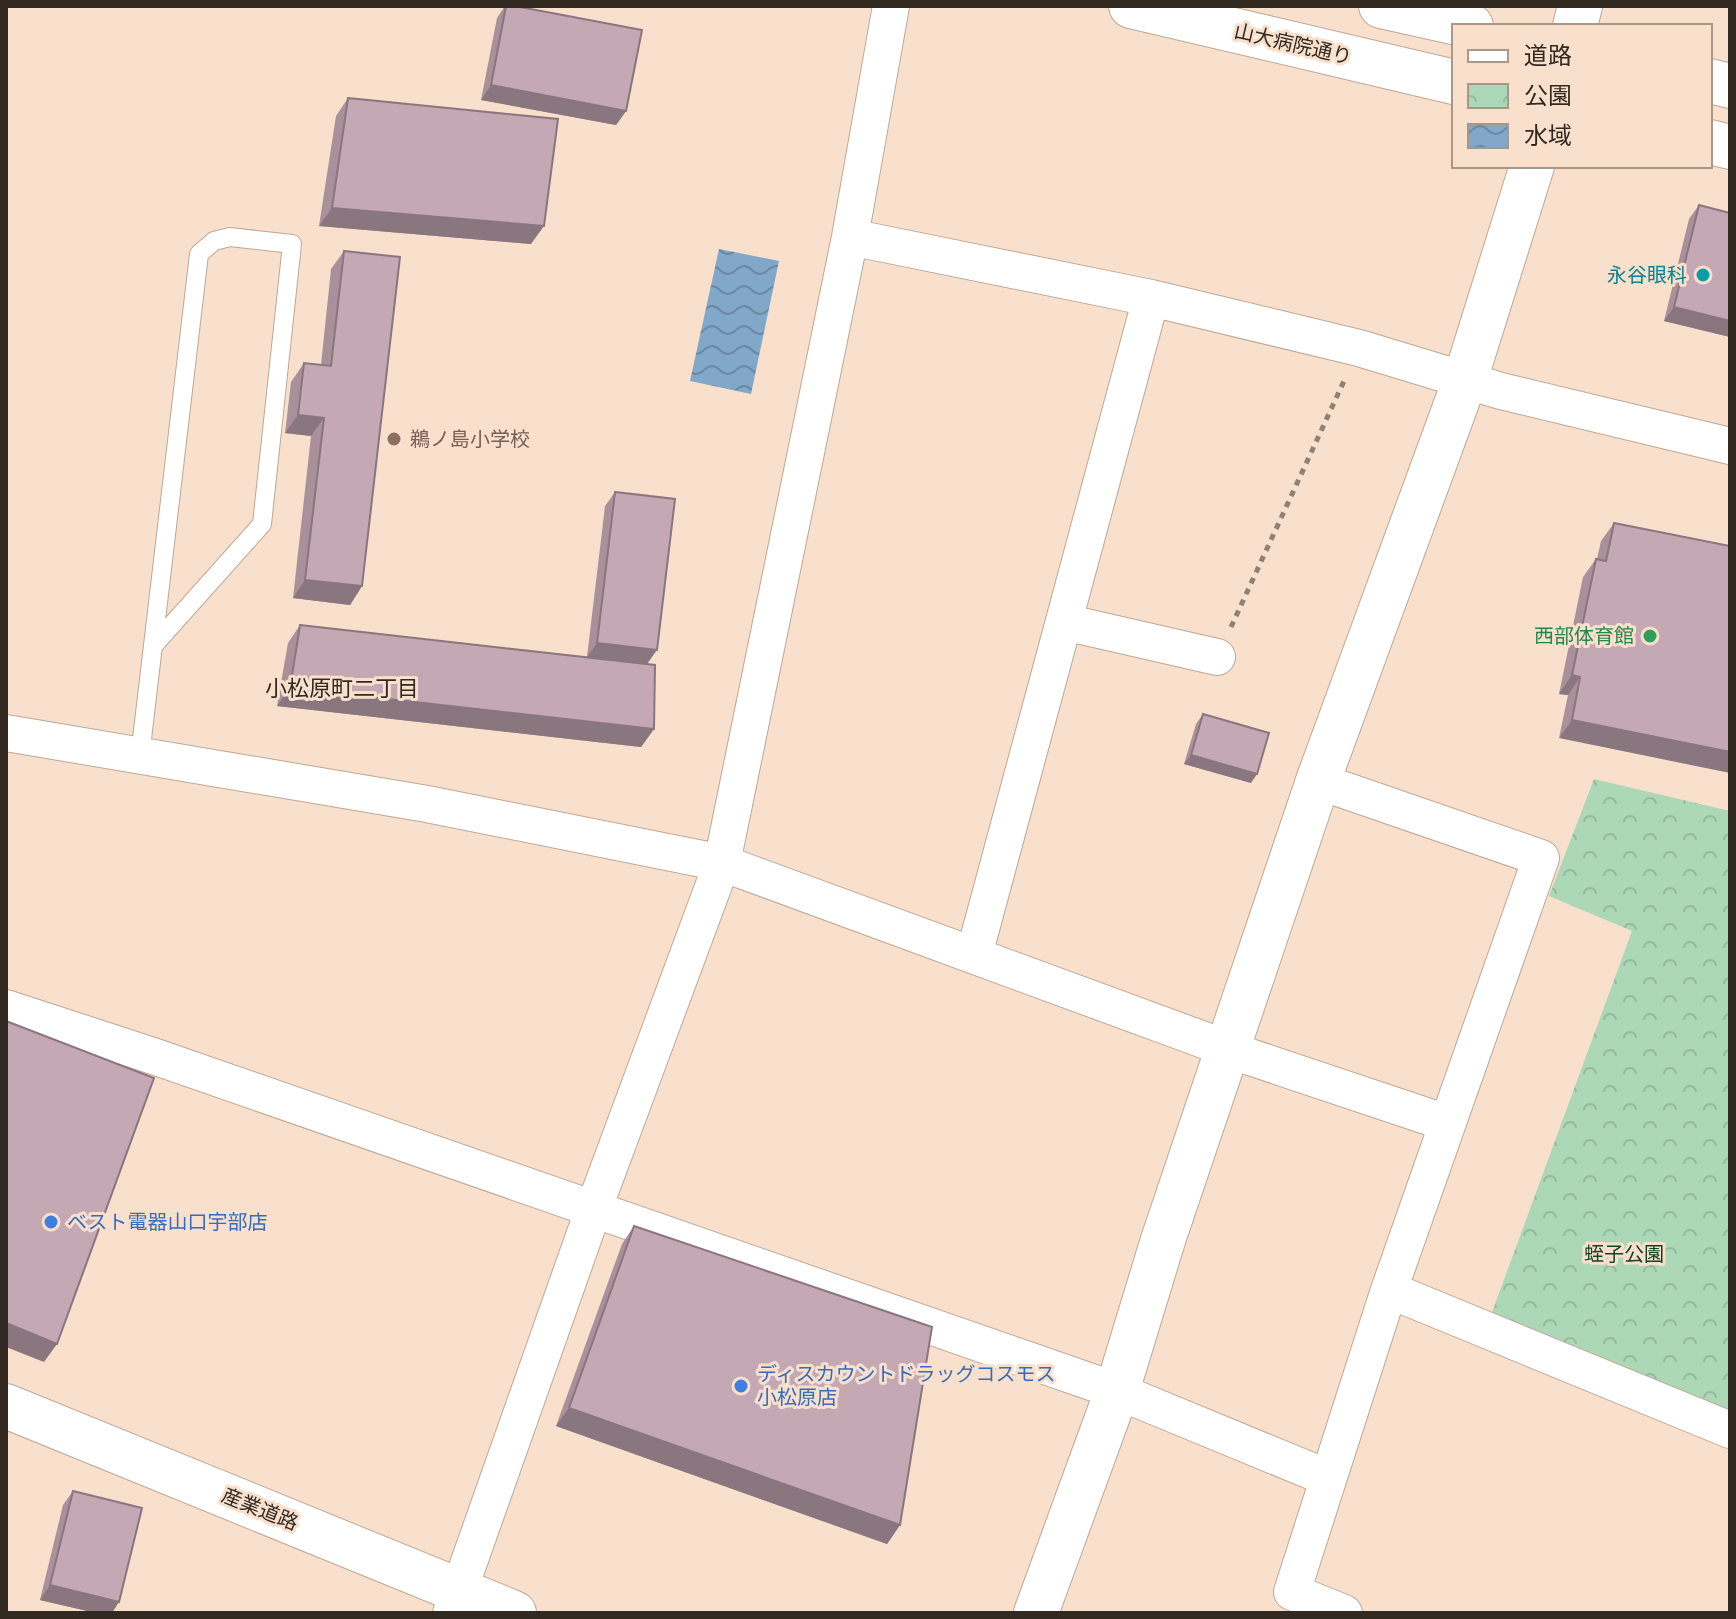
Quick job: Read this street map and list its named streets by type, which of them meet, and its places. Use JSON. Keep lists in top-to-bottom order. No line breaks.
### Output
{"streets":{"street":["山大病院通り","産業道路"]},"districts":["小松原町二丁目"],"parks":["蛭子公園"],"places":["永谷眼科","鵜ノ島小学校","西部体育館","ベスト電器山口宇部店","ディスカウントドラッグコスモス 小松原店"],"legend":["道路","公園","水域"]}
